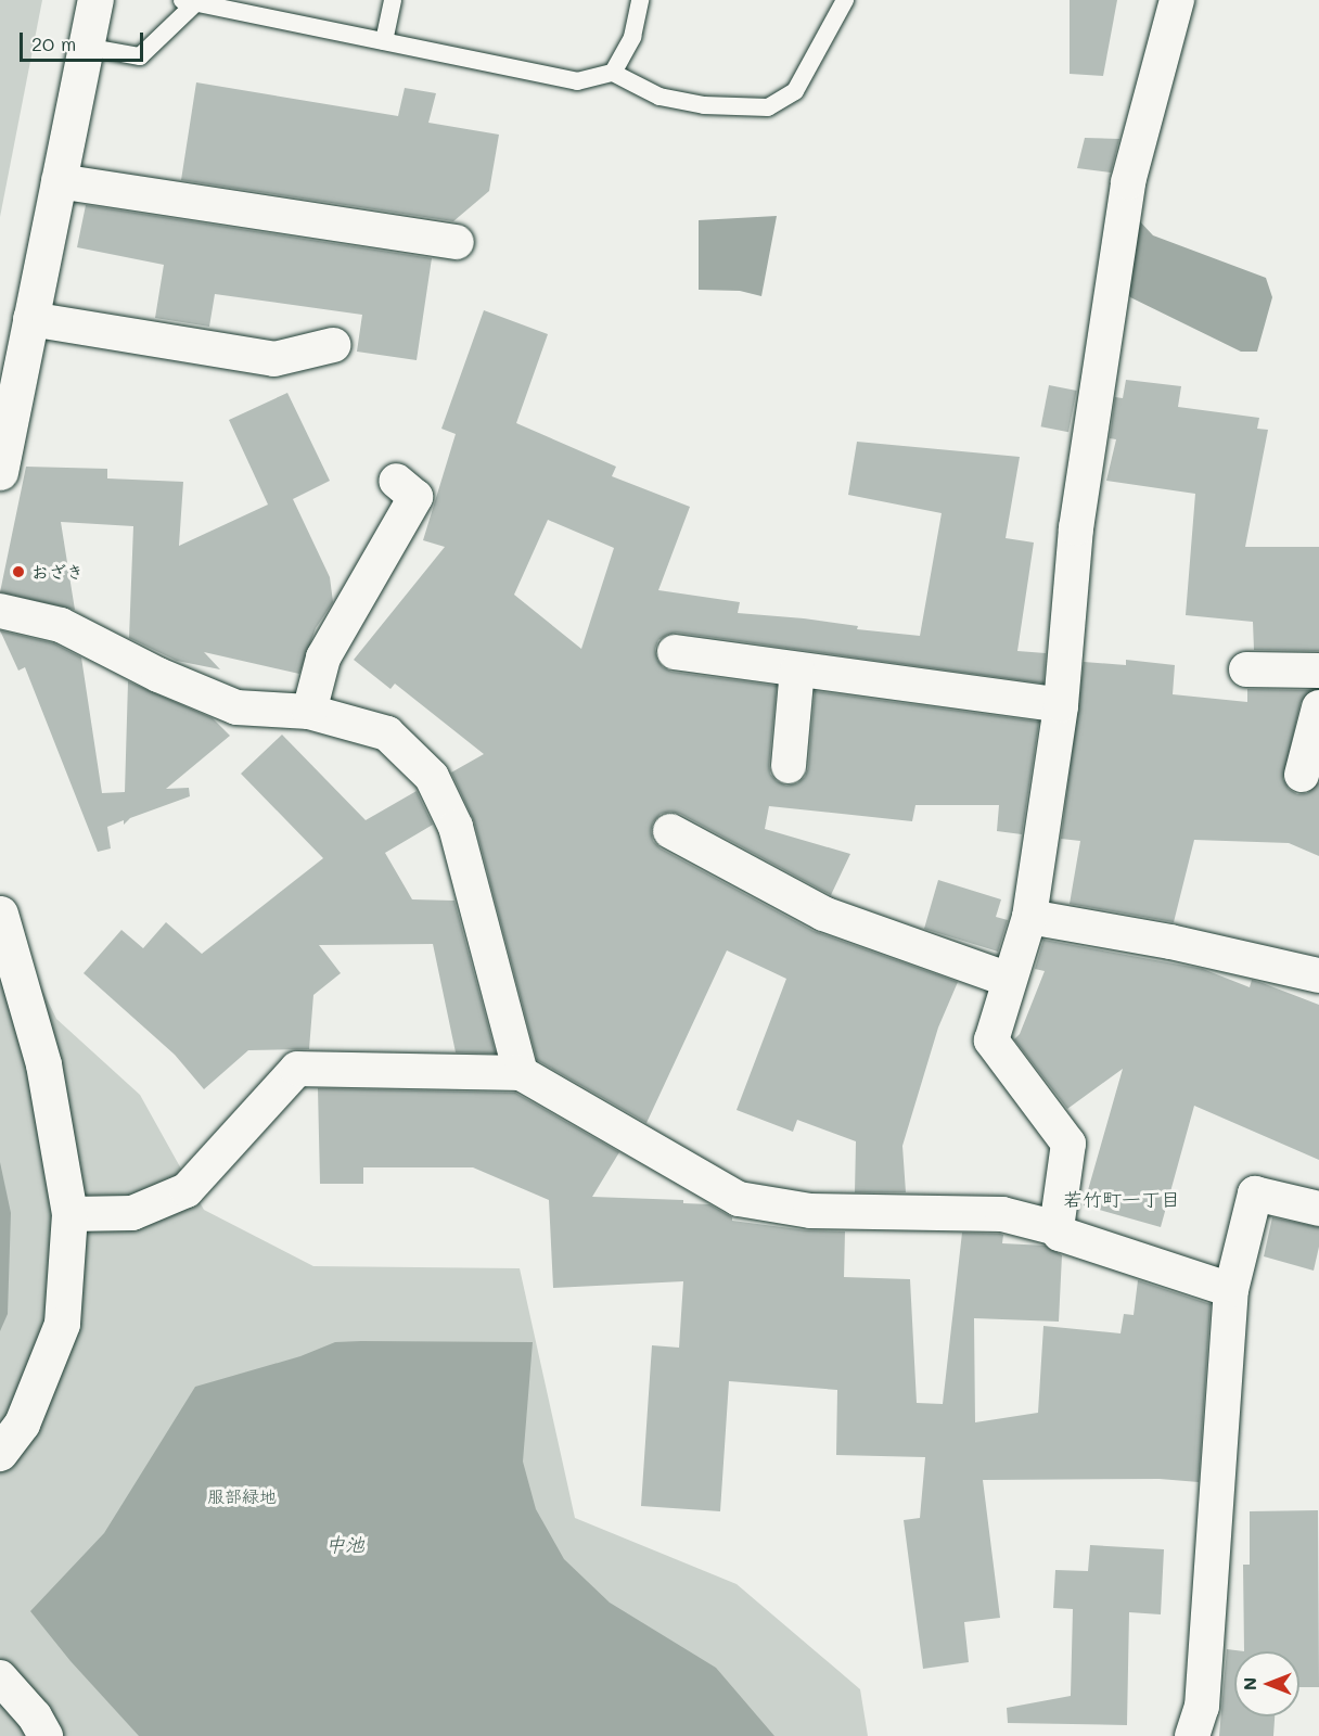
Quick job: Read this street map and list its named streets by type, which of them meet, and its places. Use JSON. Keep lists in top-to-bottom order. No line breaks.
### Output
{"districts":["若竹町一丁目"],"water":["中池"],"parks":["服部緑地"],"places":["おざき"],"scale_bar":"20 m","north":"left"}
